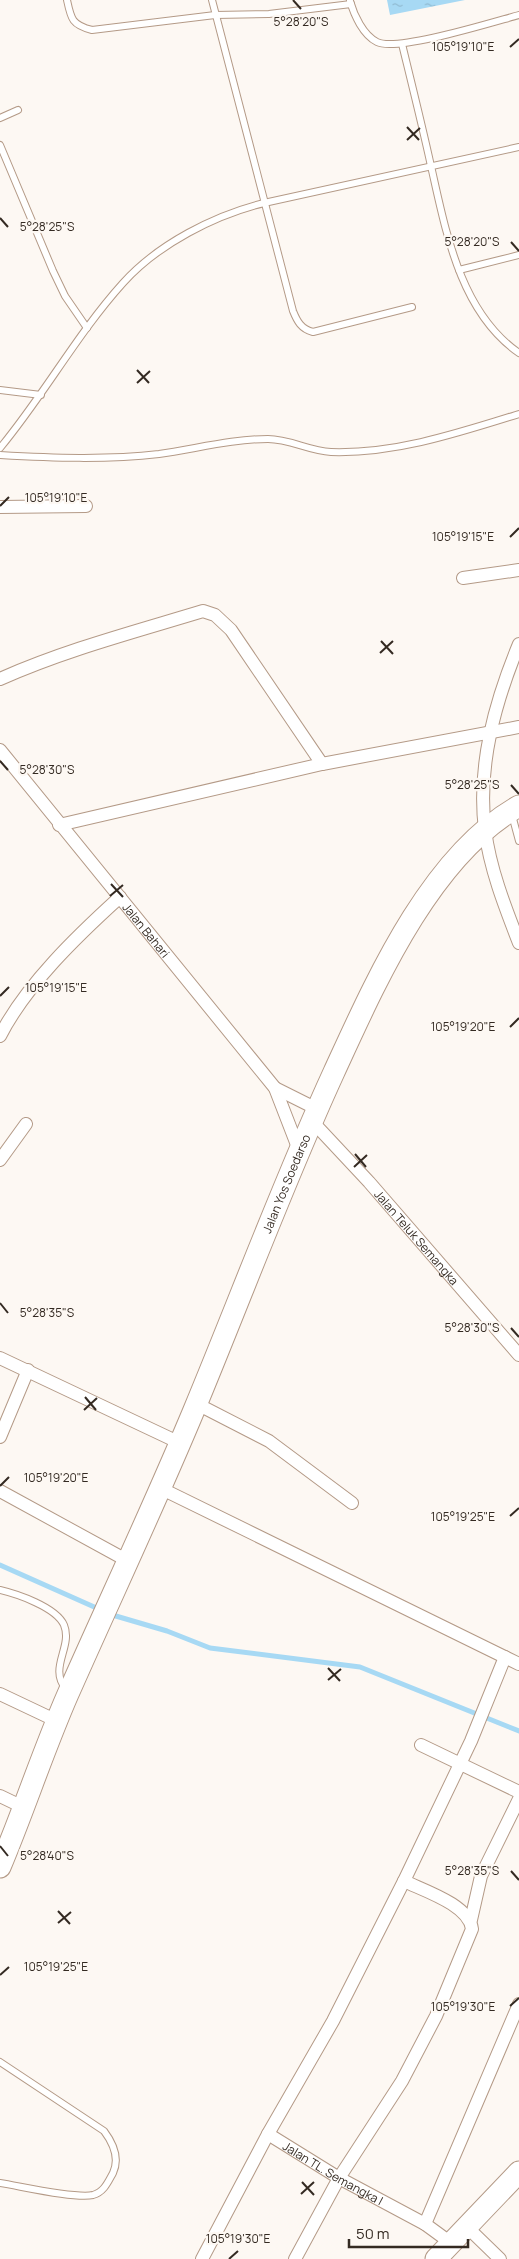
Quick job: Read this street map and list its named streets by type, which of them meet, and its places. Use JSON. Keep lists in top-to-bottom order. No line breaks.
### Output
{"streets":{"highway":["Jalan Yos Soedarso"],"street":["Jalan Bahari","Jalan Teluk Semangka","Jalan TL. Semangka I"]},"crossings":[["Jalan Bahari","Jalan Yos Soedarso"],["Jalan Bahari","Jalan Teluk Semangka"],["Jalan Yos Soedarso","Jalan Teluk Semangka"]],"scale_bar":"50 m","coordinates":["5°28'20\"S","105°19'10\"E","5°28'25\"S","105°19'15\"E","5°28'30\"S","105°19'20\"E","5°28'35\"S","105°19'25\"E","5°28'40\"S","105°19'30\"E"]}
